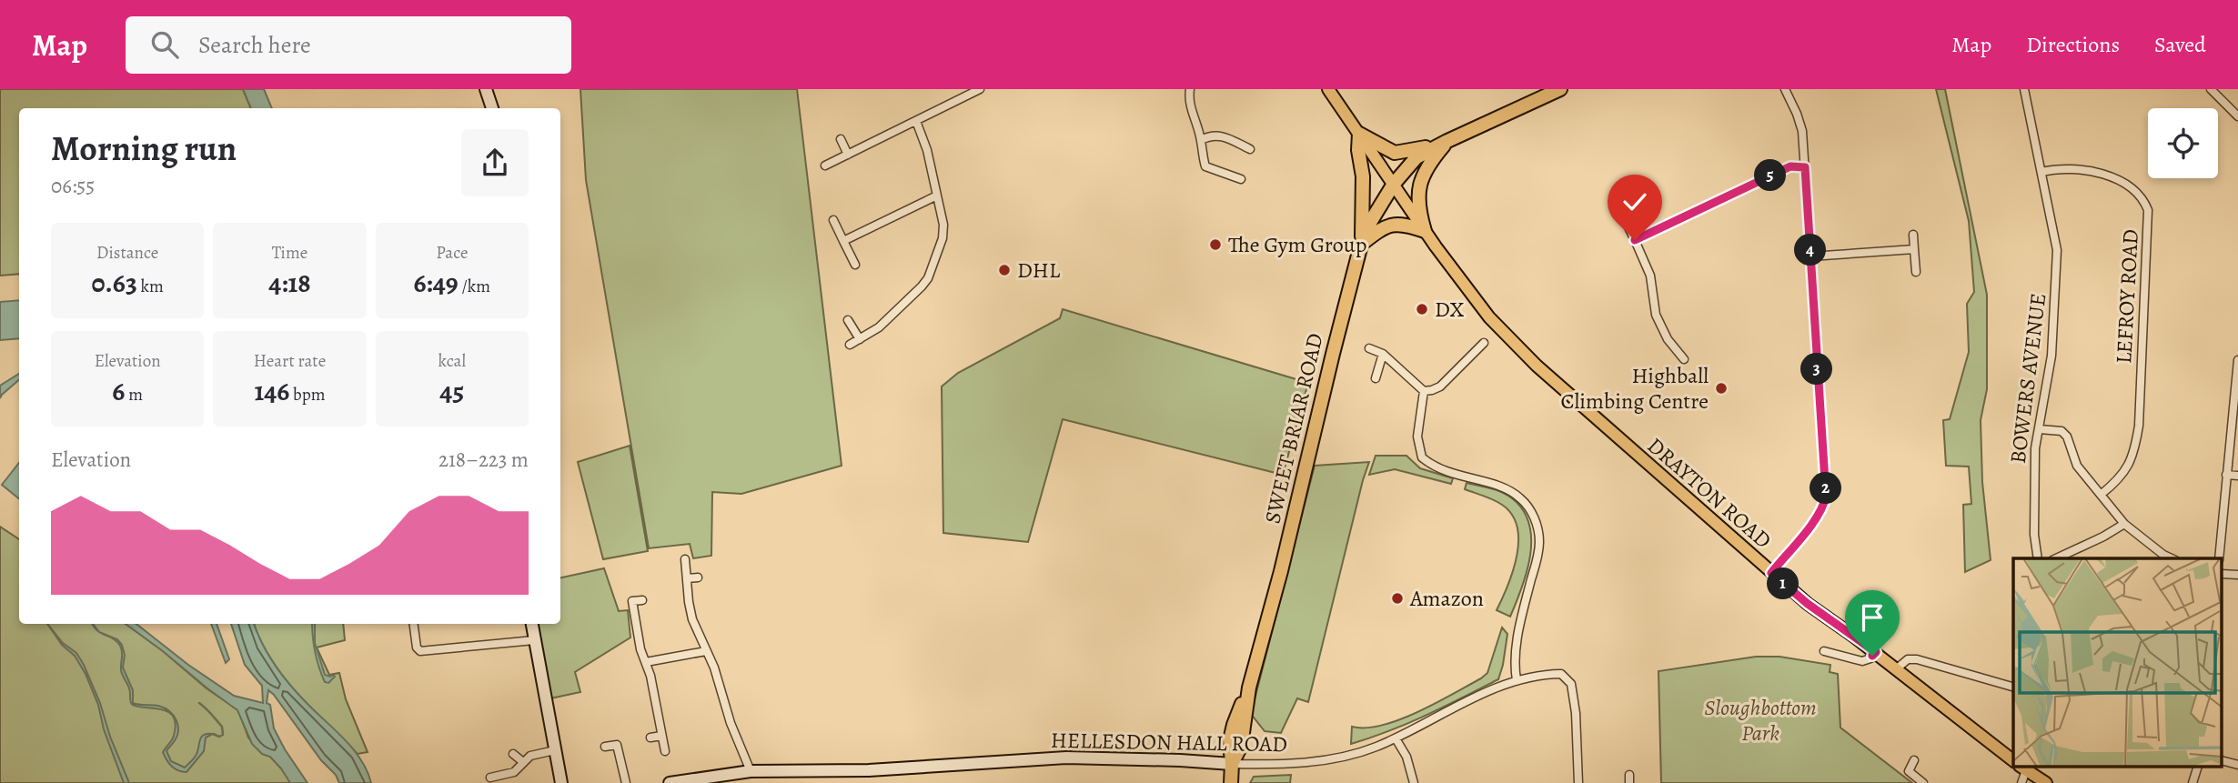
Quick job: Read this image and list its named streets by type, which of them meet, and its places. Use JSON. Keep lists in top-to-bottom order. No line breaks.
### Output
{"streets":{"highway":["SWEET BRIAR ROAD"],"main road":["DRAYTON ROAD"],"street":["LEFROY ROAD","BOWERS AVENUE","HELLESDON HALL ROAD"]},"crossings":[["LEFROY ROAD","BOWERS AVENUE"],["SWEET BRIAR ROAD","DRAYTON ROAD"],["SWEET BRIAR ROAD","HELLESDON HALL ROAD"]],"parks":["Sloughbottom Park"],"places":["The Gym Group","DHL","DX","Highball Climbing Centre","Amazon"],"page":{"header":"Map","search":"Search here","nav":["Map","Directions","Saved"],"heading":["Morning run","06:55"],"pins":["5","4","3","2","1"],"stats":[["Distance","0.63 km"],["Time","4:18"],["Pace","6:49 /km"],["Elevation","6 m"],["Heart rate","146 bpm"],["kcal","45"]],"chart":["Elevation","218–223 m"]}}
